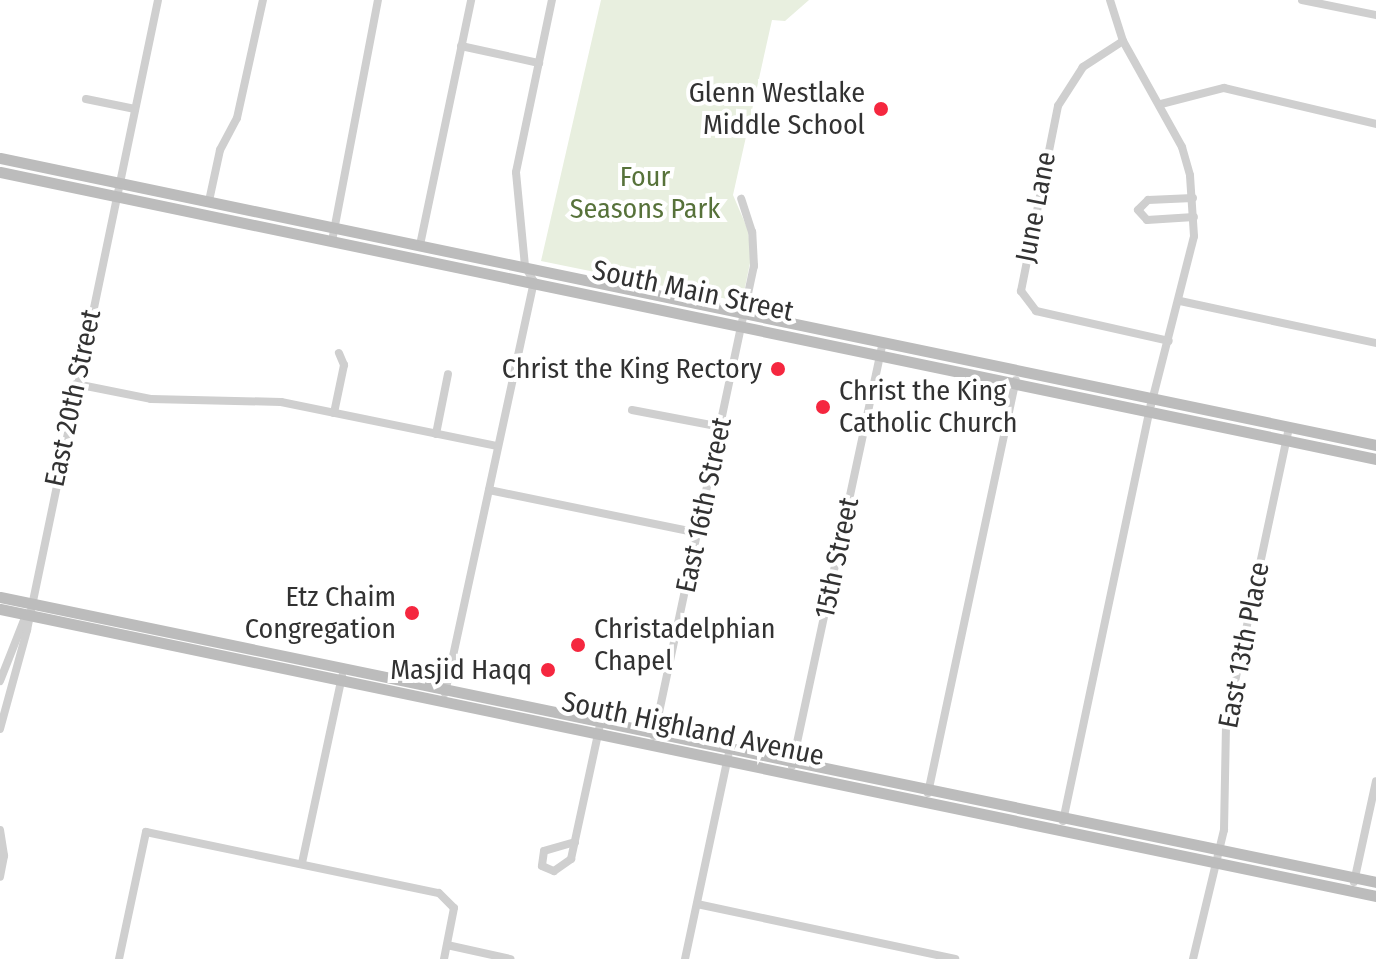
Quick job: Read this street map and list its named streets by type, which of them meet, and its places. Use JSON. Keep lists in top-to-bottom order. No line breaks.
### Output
{"streets":{"main road":["South Main Street","South Highland Avenue"],"street":["June Lane","East 20th Street","East 16th Street","15th Street","East 13th Place"]},"crossings":[["South Main Street","East 20th Street"],["South Main Street","East 16th Street"],["South Main Street","15th Street"],["South Main Street","East 13th Place"],["East 20th Street","South Highland Avenue"],["East 16th Street","South Highland Avenue"],["15th Street","South Highland Avenue"],["East 13th Place","South Highland Avenue"]],"parks":["Four Seasons Park"],"places":["Glenn Westlake Middle School","Christ the King Rectory","Christ the King Catholic Church","Etz Chaim Congregation","Christadelphian Chapel","Masjid Haqq"]}
